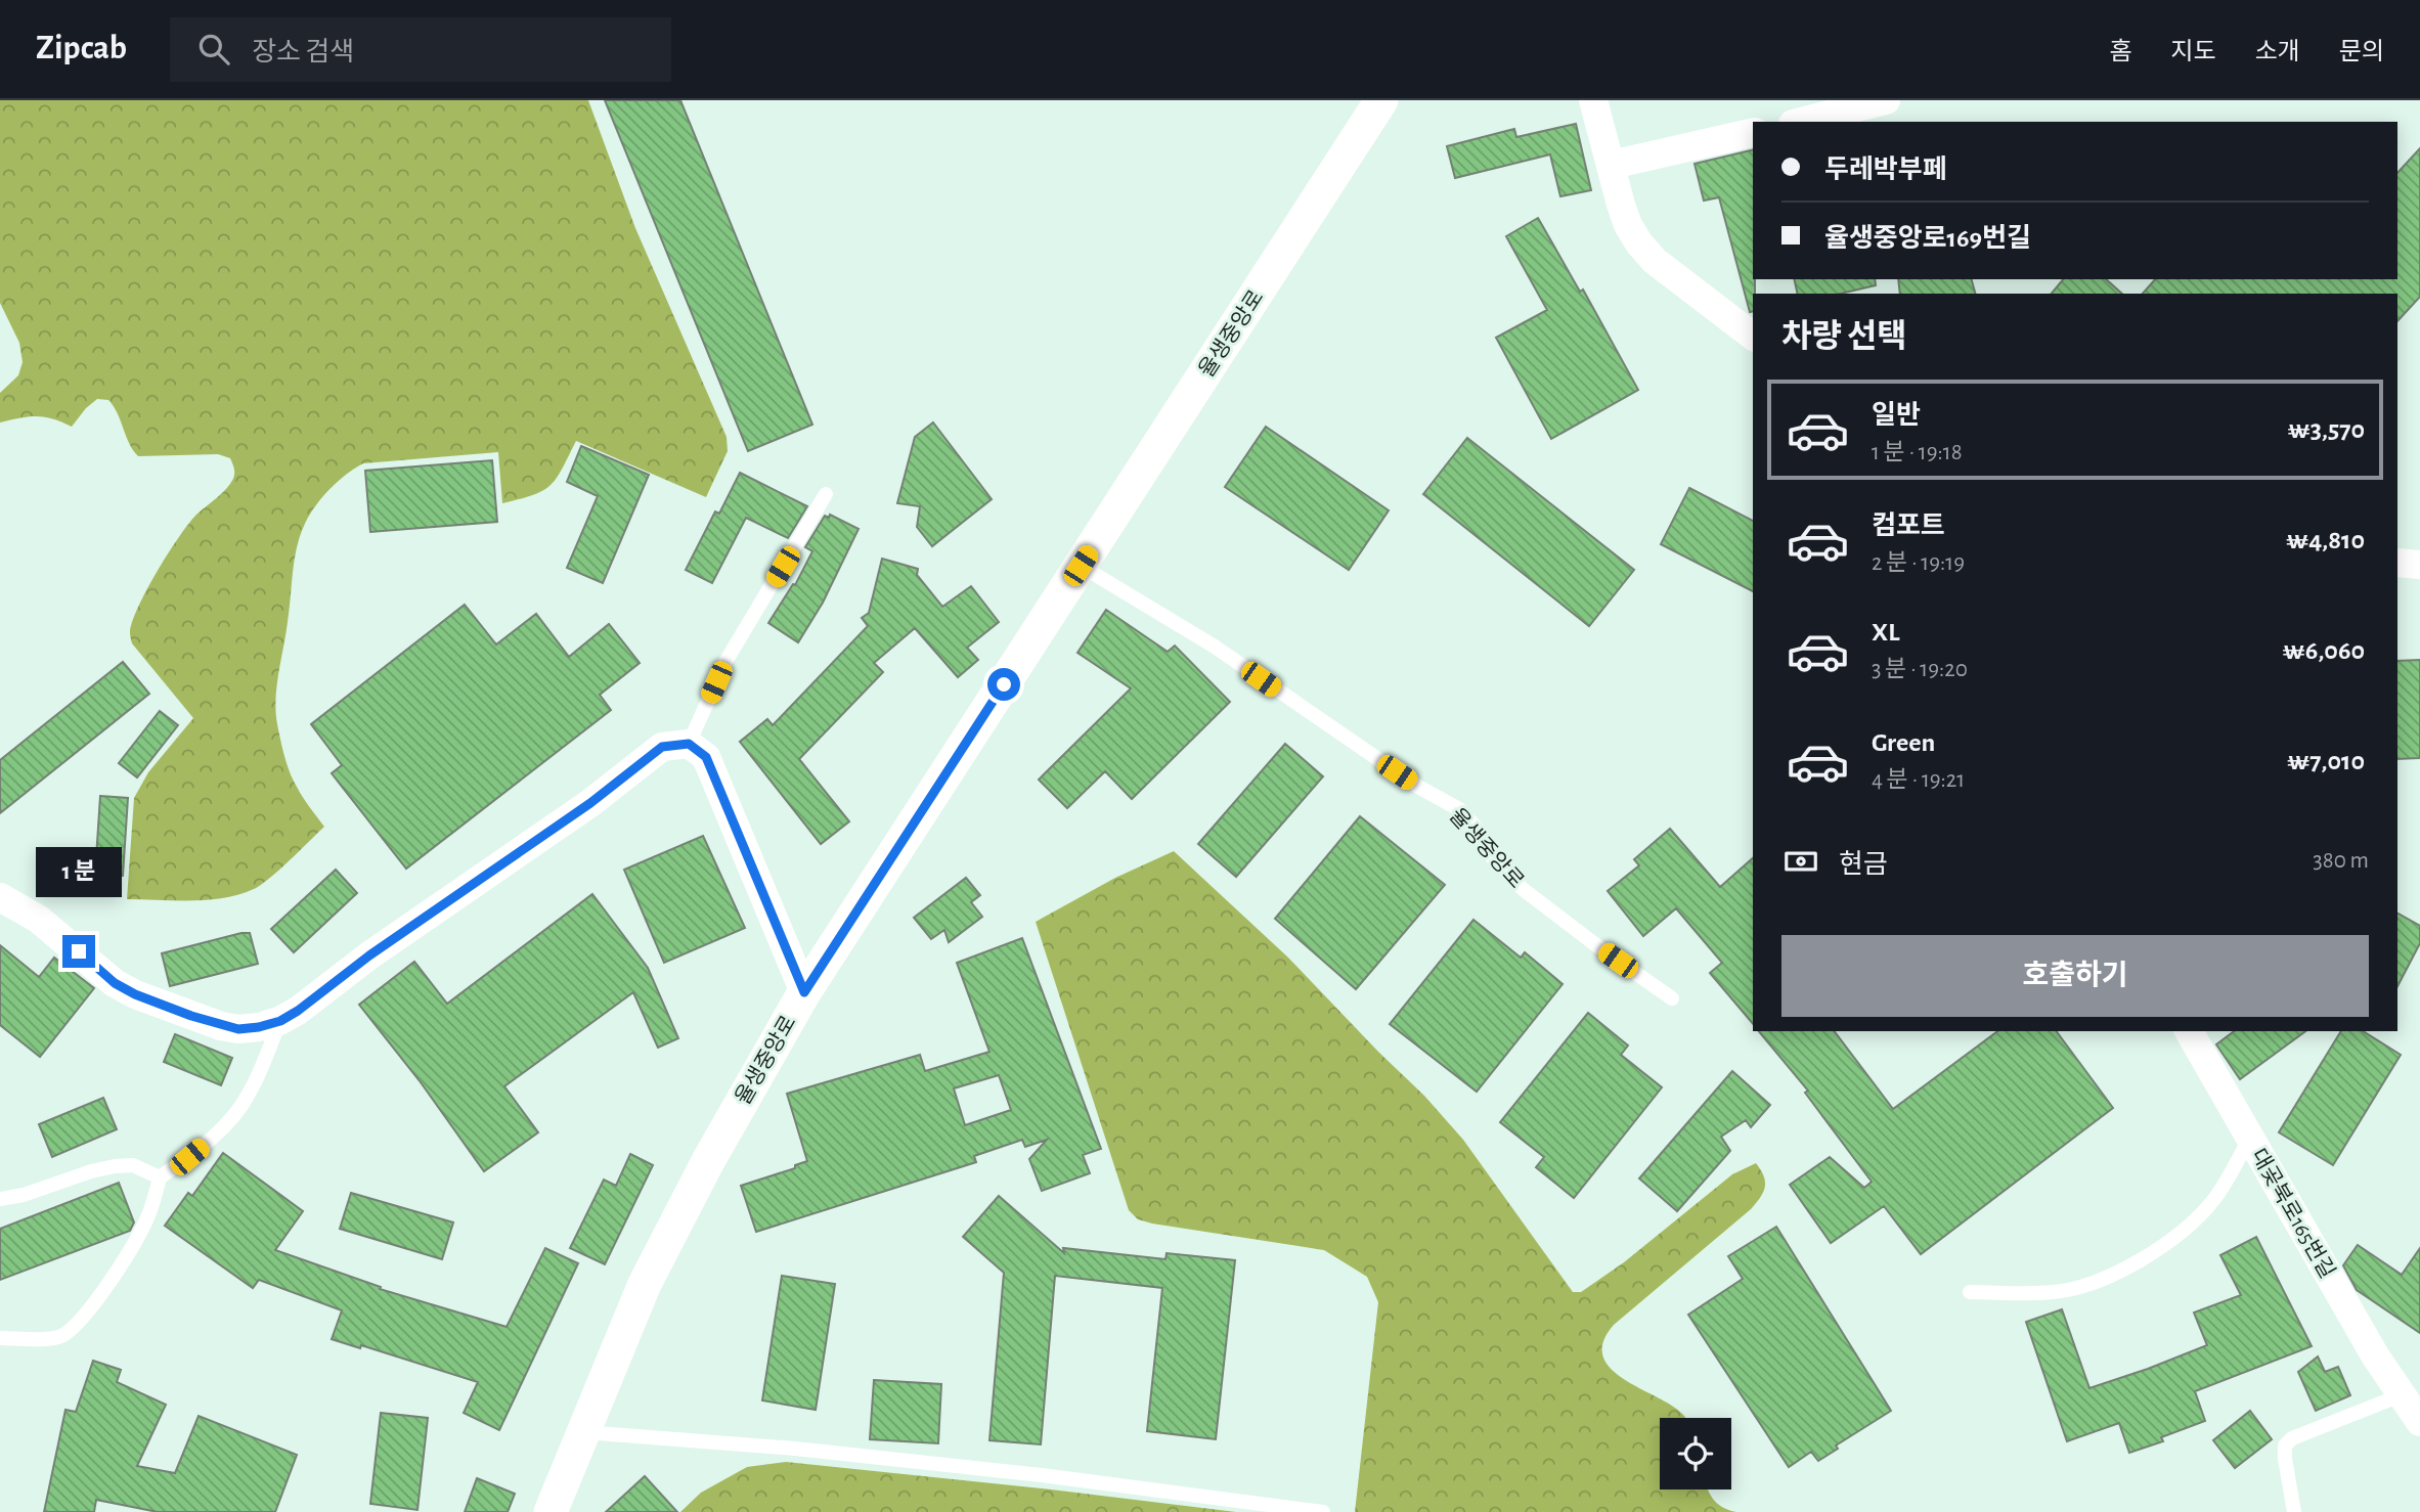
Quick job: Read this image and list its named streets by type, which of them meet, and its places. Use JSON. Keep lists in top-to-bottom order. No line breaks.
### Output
{"streets":{"street":["율생중앙로","대곶북로165번길"]},"page":{"header":"Zipcab","search":"장소 검색","nav":["홈","지도","소개","문의"],"banner":["두레박부페","율생중앙로169번길"],"heading":"차량 선택","list":[{"name":"일반","note":"1 분 · 19:18","value":"₩3,570"},{"name":"컴포트","note":"2 분 · 19:19","value":"₩4,810"},{"name":"XL","note":"3 분 · 19:20","value":"₩6,060"},{"name":"Green","note":"4 분 · 19:21","value":"₩7,010"}],"pay":["현금","380 m"],"bubble":"1 분","buttons":"호출하기"}}
